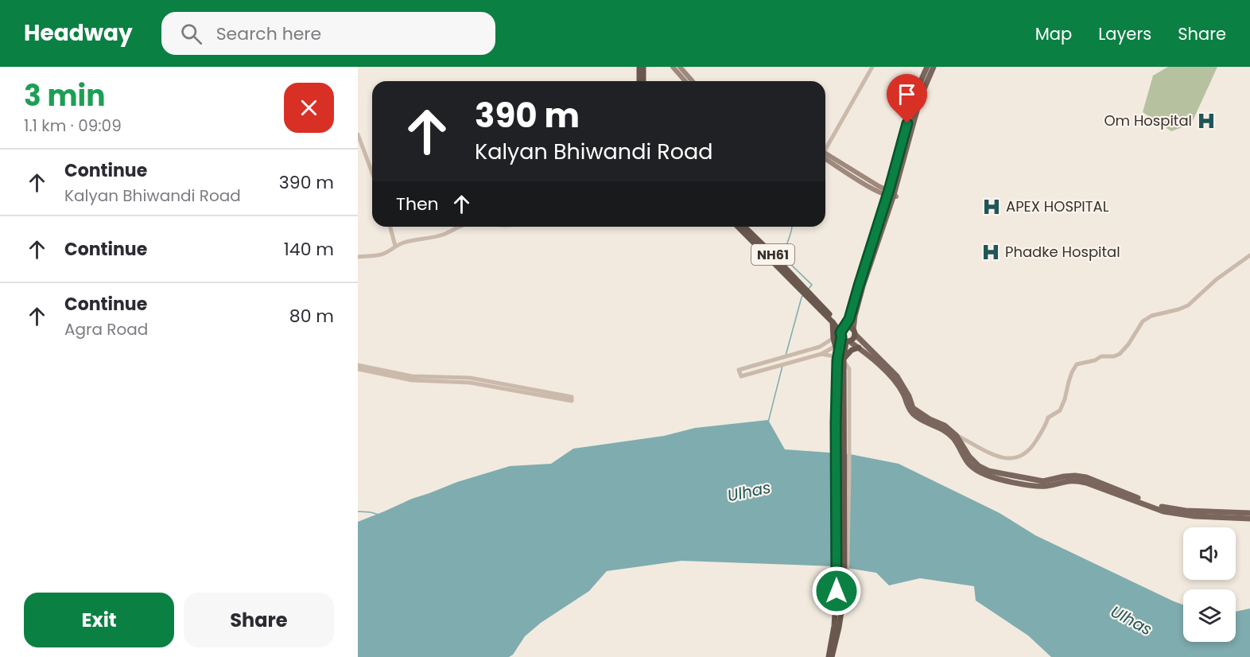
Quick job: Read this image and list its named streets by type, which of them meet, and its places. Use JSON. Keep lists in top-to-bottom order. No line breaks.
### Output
{"streets":{"highway":["NH61"]},"water":["Ulhas"],"places":{"hospital":["Om Hospital","APEX HOSPITAL","Phadke Hospital"]},"page":{"header":"Headway","search":"Search here","nav":["Map","Layers","Share"],"heading":["3 min","1.1 km · 09:09"],"turn":["390 m","Kalyan Bhiwandi Road"],"list":[{"name":"Continue","note":"Kalyan Bhiwandi Road","value":"390 m"},{"name":"Continue","value":"140 m"},{"name":"Continue","note":"Agra Road","value":"80 m"}],"then":"Then","buttons":["Exit","Share"]}}
